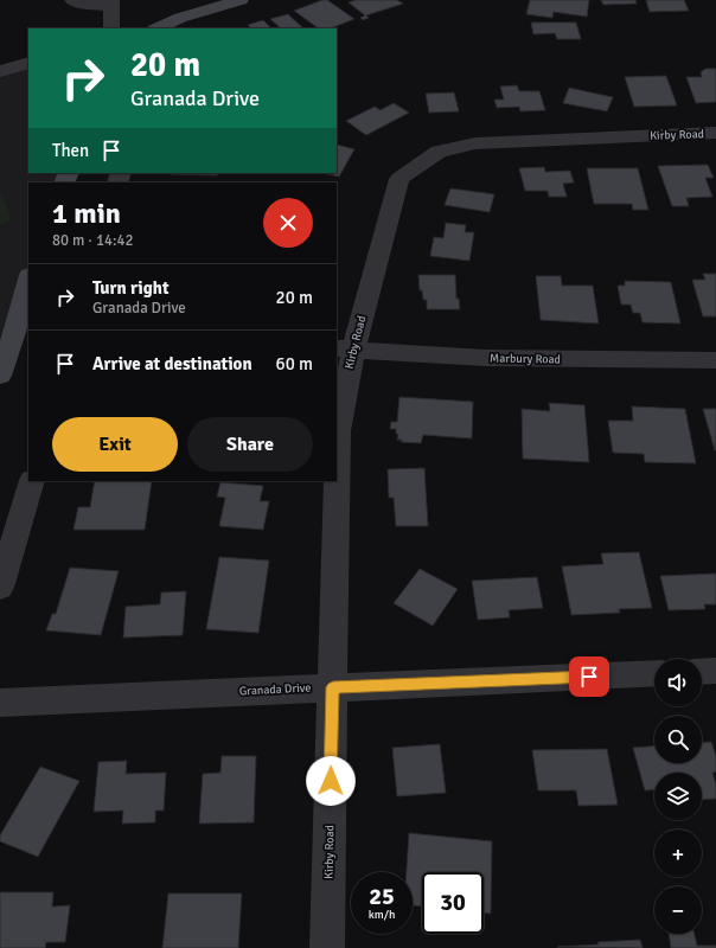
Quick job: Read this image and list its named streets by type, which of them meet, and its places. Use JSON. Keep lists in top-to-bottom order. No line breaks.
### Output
{"streets":{"street":["Kirby Road","Marbury Road","Granada Drive"]},"crossings":[["Kirby Road","Marbury Road"],["Kirby Road","Granada Drive"]],"page":{"turn":["20 m","Granada Drive"],"then":"Then","heading":["1 min","80 m · 14:42"],"list":[{"name":"Turn right","note":"Granada Drive","value":"20 m"},{"name":"Arrive at destination","value":"60 m"}],"buttons":["Exit","Share"],"map_buttons":["+","−"],"speed":"25 km/h","limit":"30"}}
